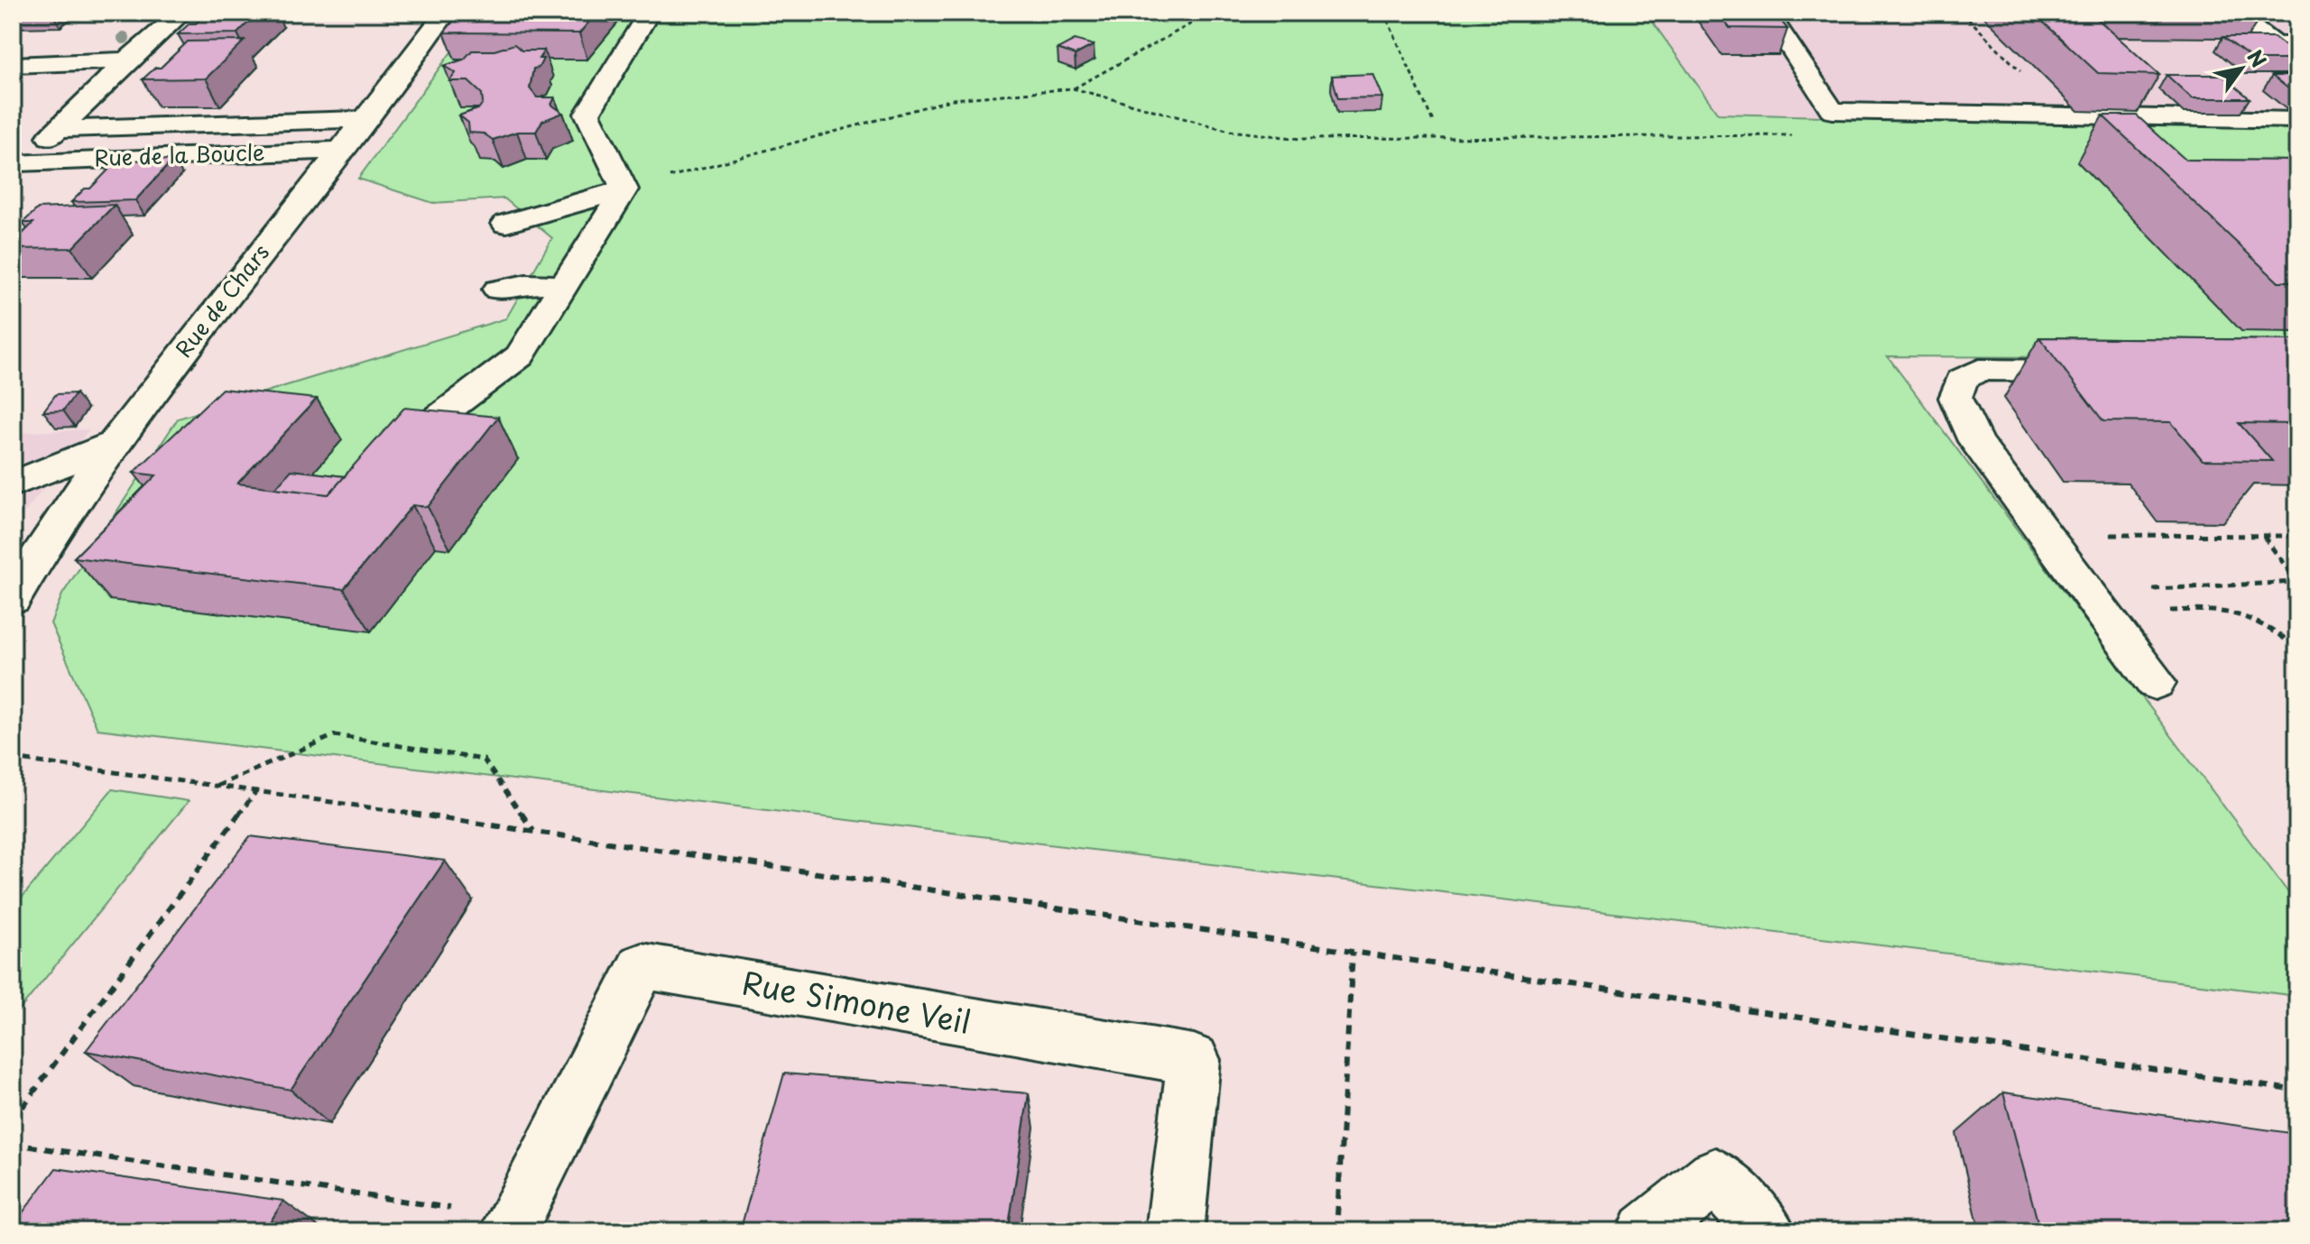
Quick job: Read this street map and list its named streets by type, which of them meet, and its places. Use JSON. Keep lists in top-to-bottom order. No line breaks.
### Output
{"streets":{"street":["Rue de la Boucle","Rue de Chars","Rue Simone Veil"]},"crossings":[["Rue de la Boucle","Rue de Chars"]],"north":"top right"}
